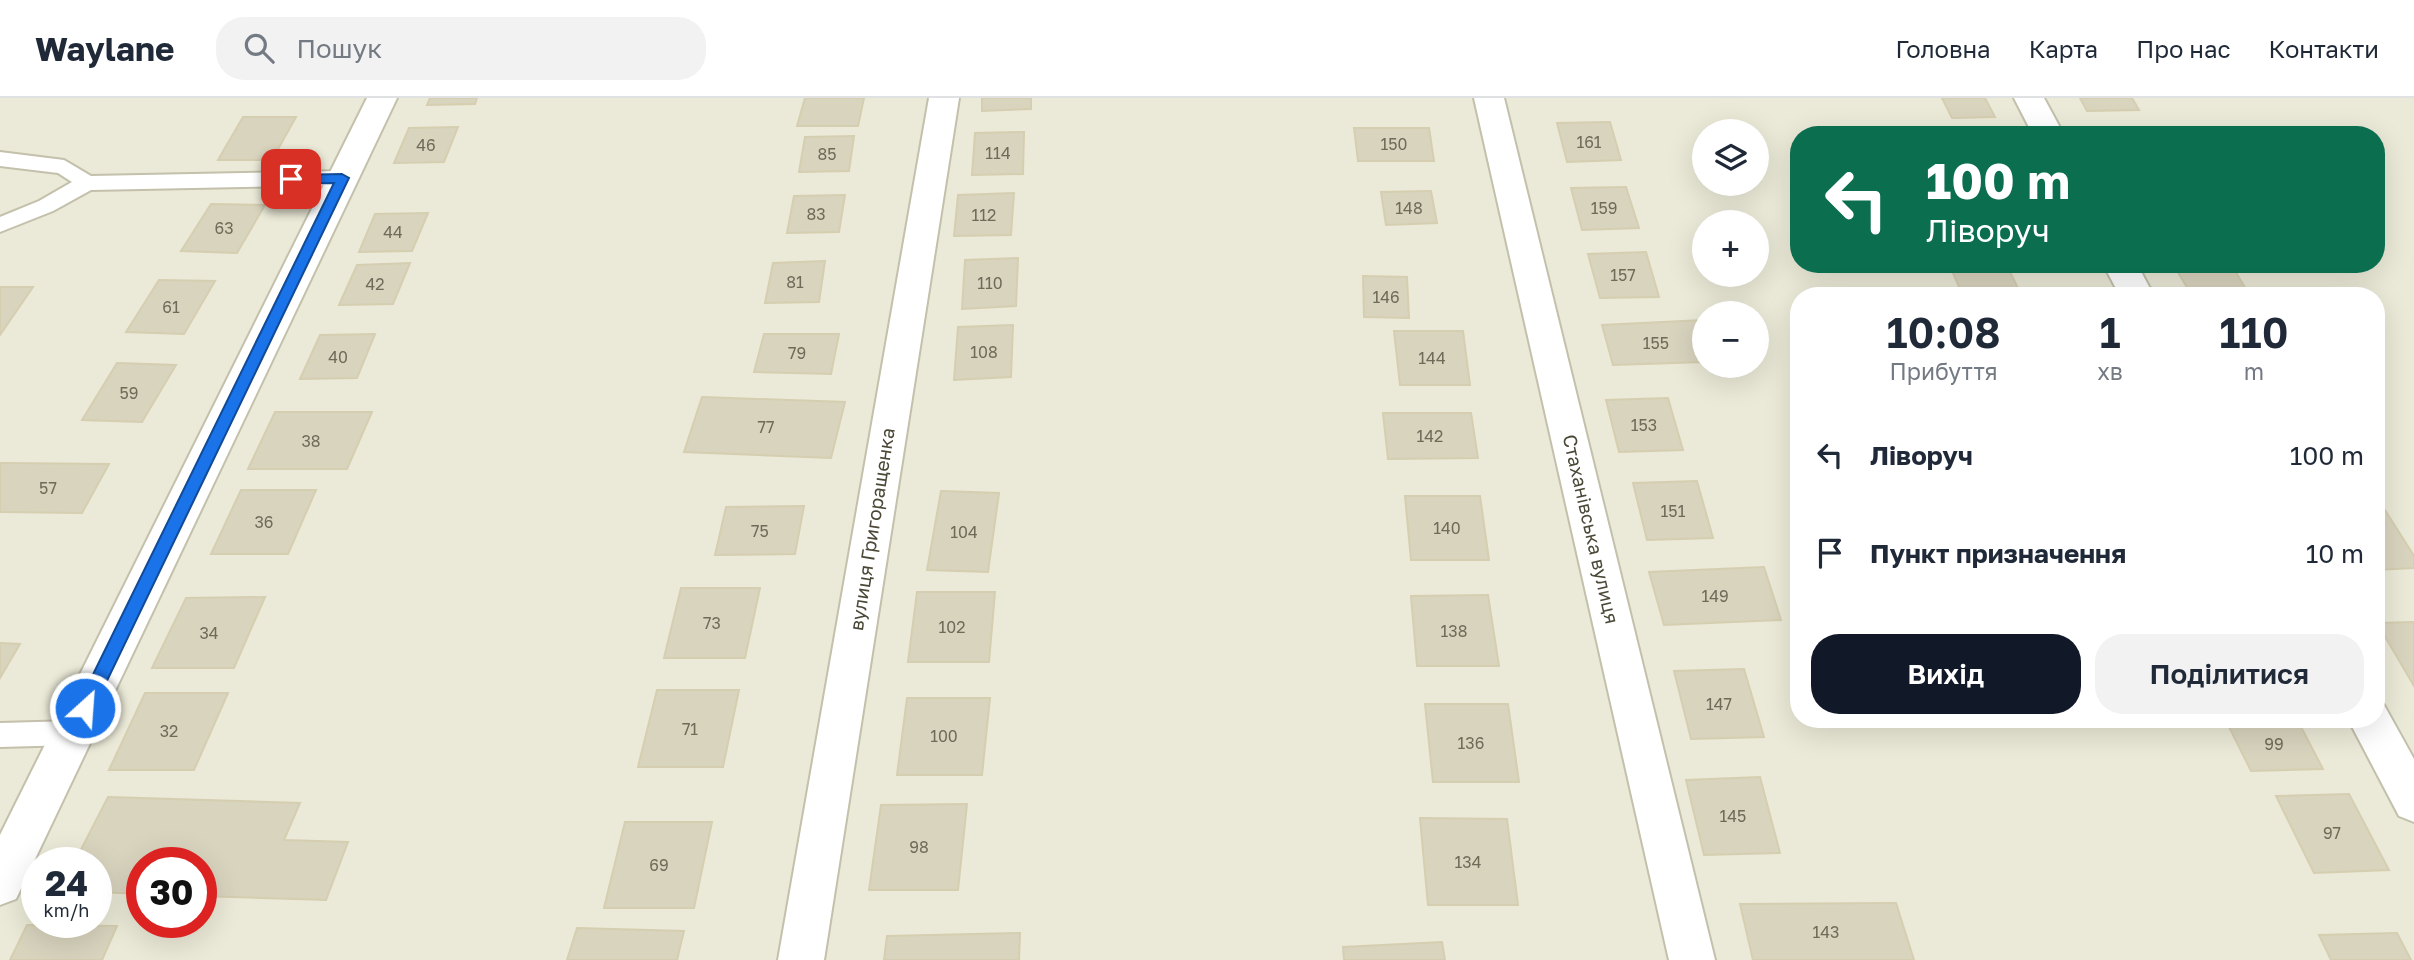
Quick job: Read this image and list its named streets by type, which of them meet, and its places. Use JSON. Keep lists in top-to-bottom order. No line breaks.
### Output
{"streets":{"street":["вулиця Григоращенка","Стаханівська вулиця"]},"house_numbers":["161","150","46","114","85","148","159","83","112","63","44","157","81","110","42","146","61","155","108","79","40","144","59","153","77","142","38","57","151","36","140","75","104","149","73","102","138","34","147","71","32","100","136","99","145","97","98","134","69","143"],"page":{"header":"Waylane","search":"Пошук","nav":["Головна","Карта","Про нас","Контакти"],"map_buttons":["+","−"],"turn":["100 m","Ліворуч"],"eta":["10:08","Прибуття","1","хв","110","m"],"list":[{"name":"Ліворуч","value":"100 m"},{"name":"Пункт призначення","value":"10 m"}],"buttons":["Вихід","Поділитися"],"speed":"24 km/h","limit":"30"}}
